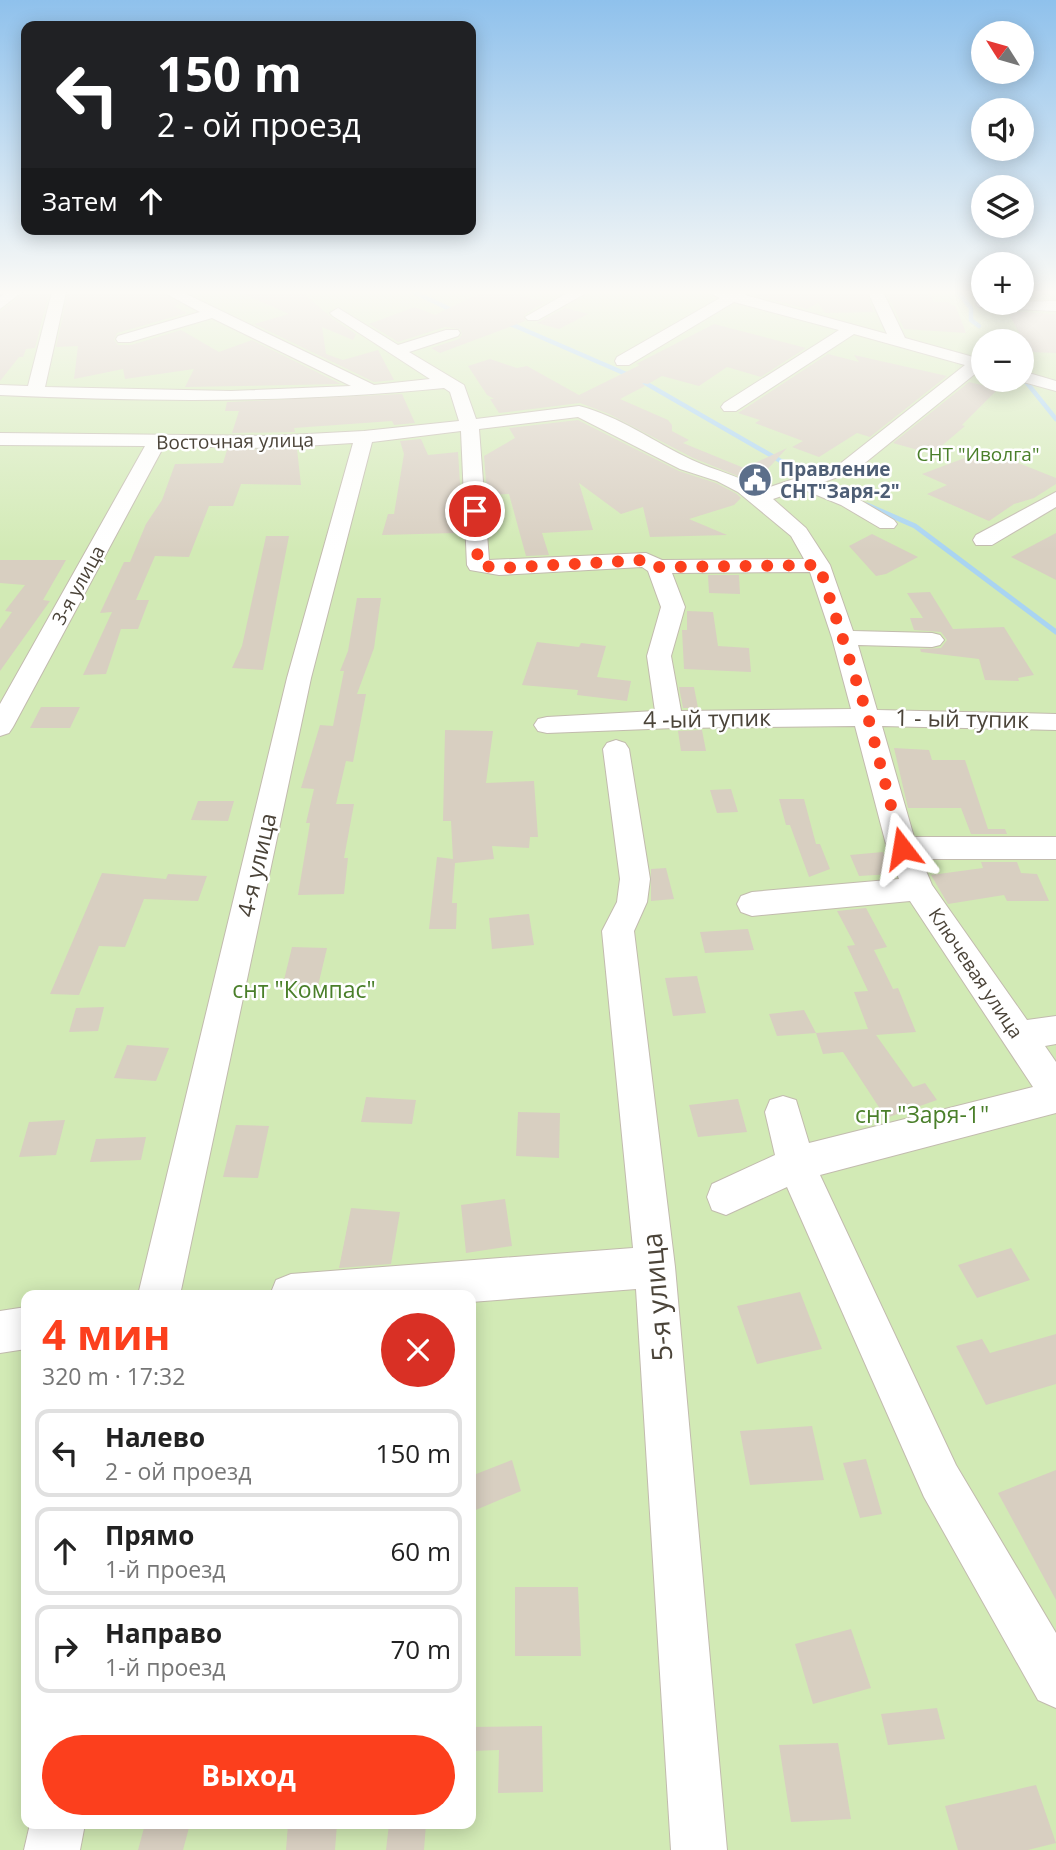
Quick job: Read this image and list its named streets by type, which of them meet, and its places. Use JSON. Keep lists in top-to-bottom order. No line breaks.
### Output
{"streets":{"street":["Восточная улица","3-я улица","4 -ый тупик","1 - ый тупик","4-я улица","Ключевая улица","5-я улица"]},"crossings":[["Восточная улица","3-я улица"],["Восточная улица","4-я улица"],["Восточная улица","Ключевая улица"],["4 -ый тупик","1 - ый тупик"],["4 -ый тупик","Ключевая улица"],["1 - ый тупик","Ключевая улица"]],"parks":["СНТ \"Иволга\"","снт \"Компас\"","снт \"Заря-1\""],"places":{"public building":["Правление СНТ\"Заря-2\""]},"north":"top left","page":{"map_buttons":["+","−"],"turn":["150 m","2 - ой проезд"],"then":"Затем","heading":["4 мин","320 m · 17:32"],"list":[{"name":"Налево","note":"2 - ой проезд","value":"150 m"},{"name":"Прямо","note":"1-й проезд","value":"60 m"},{"name":"Направо","note":"1-й проезд","value":"70 m"}],"buttons":"Выход"}}
